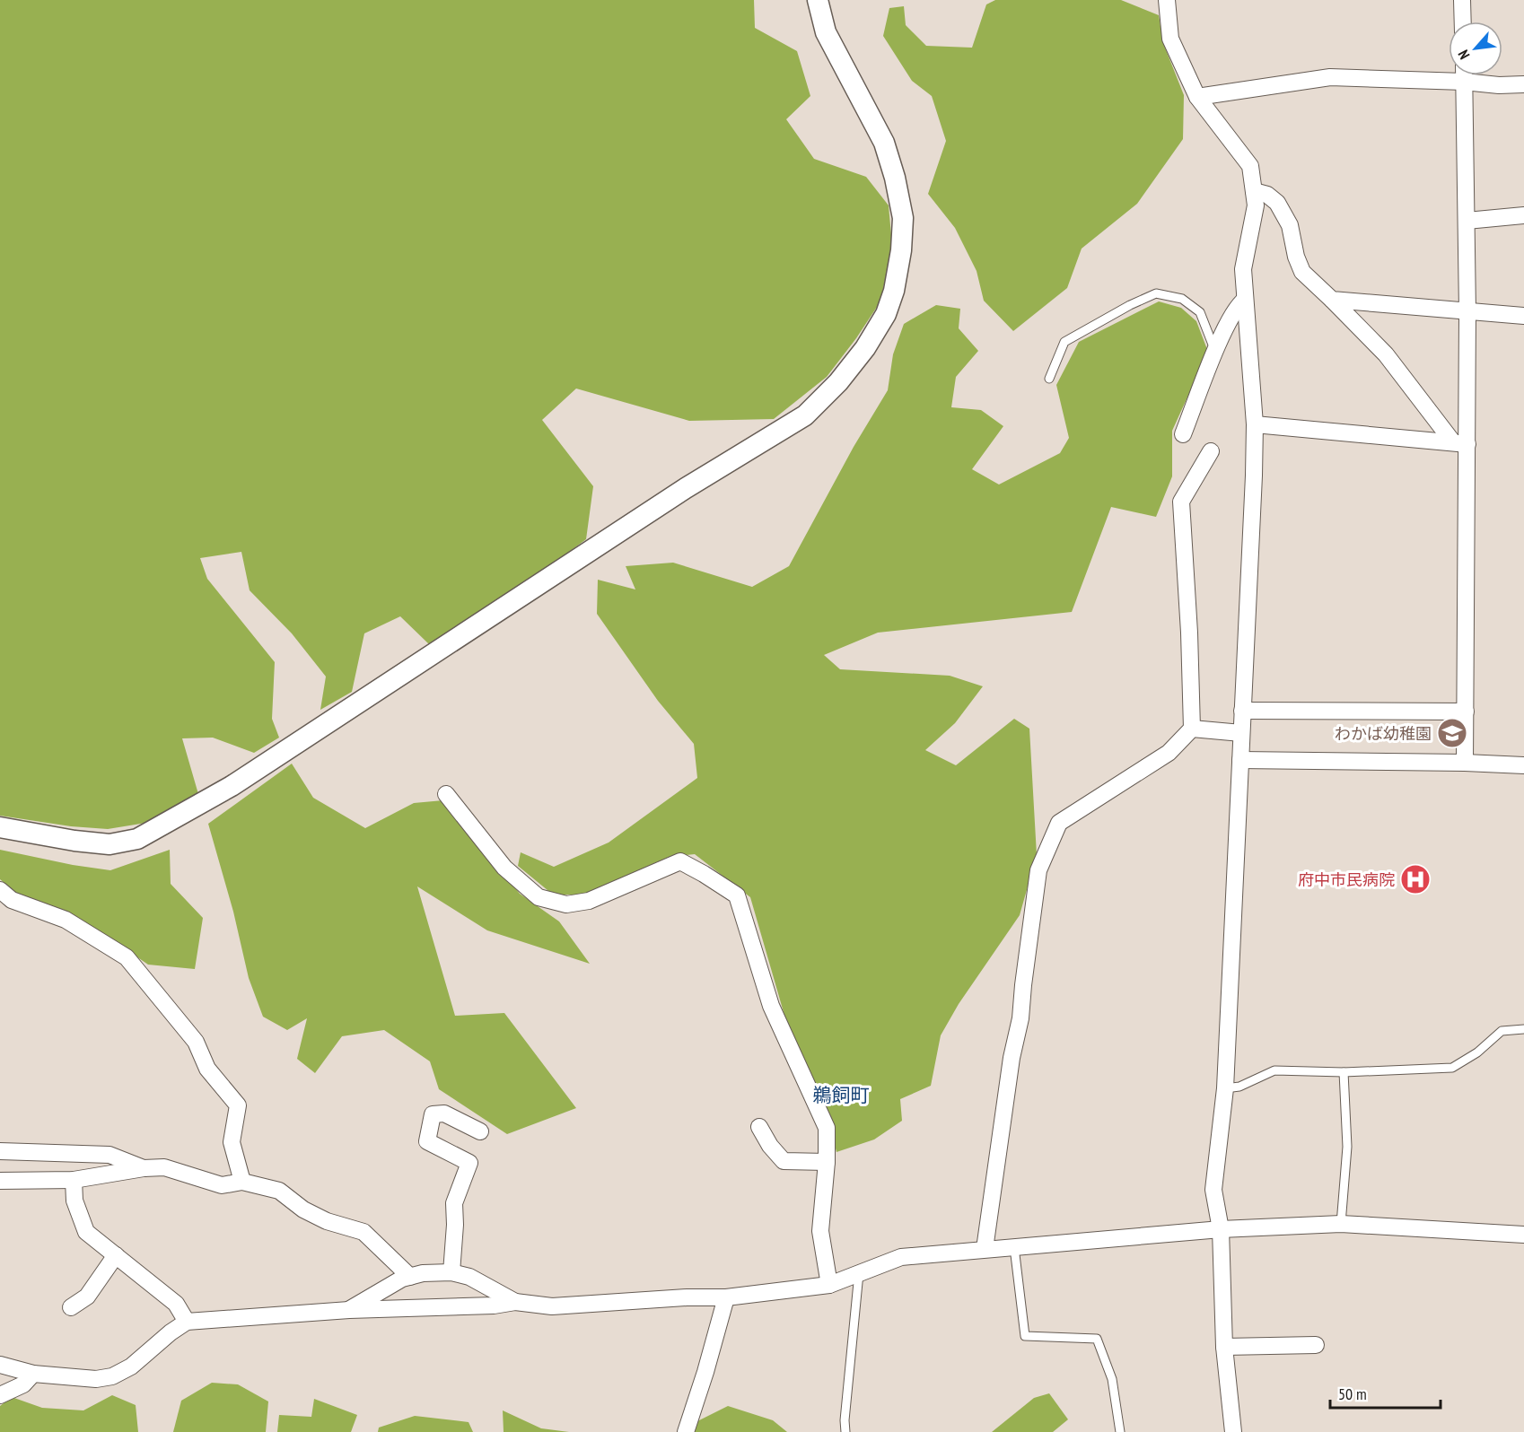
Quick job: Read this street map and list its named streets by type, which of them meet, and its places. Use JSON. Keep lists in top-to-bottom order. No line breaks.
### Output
{"districts":["鵜飼町"],"places":{"school or university":["わかば幼稚園"],"hospital":["府中市民病院"]},"scale_bar":"50 m","north":"bottom left"}
